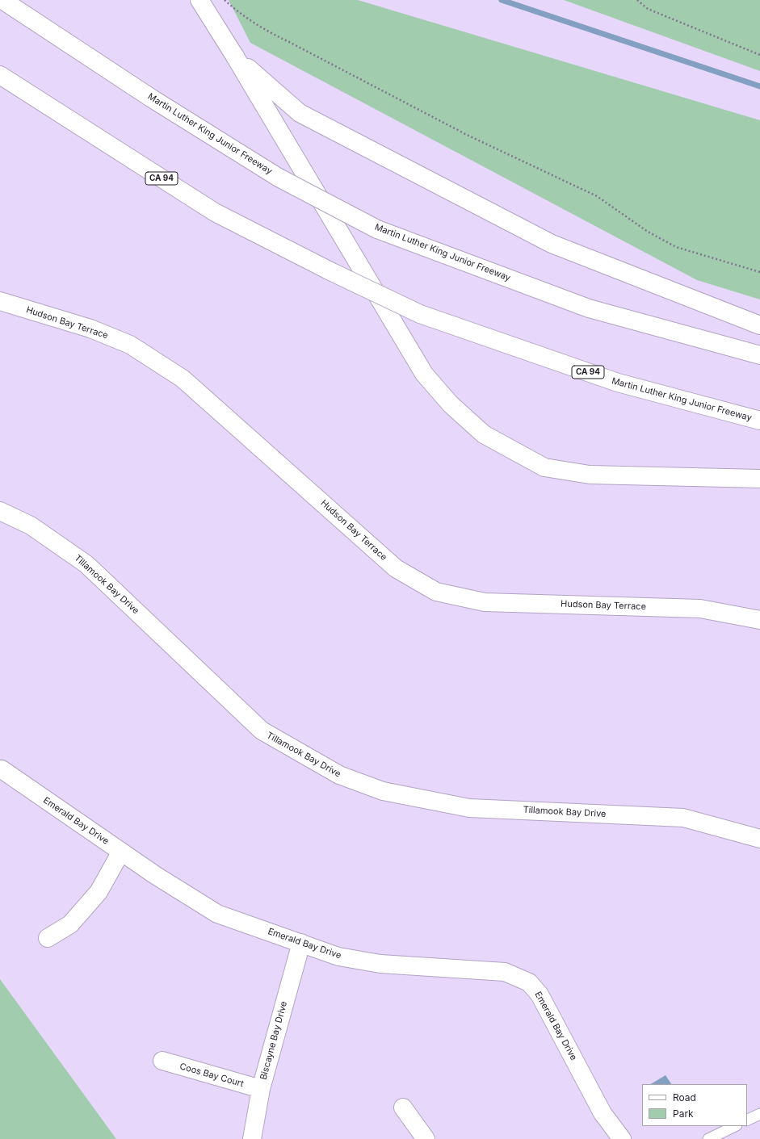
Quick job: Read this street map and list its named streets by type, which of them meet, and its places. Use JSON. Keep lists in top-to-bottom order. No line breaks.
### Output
{"streets":{"main road":["Martin Luther King Junior Freeway","CA 94","Hudson Bay Terrace","Tillamook Bay Drive","Emerald Bay Drive","Biscayne Bay Drive","Coos Bay Court"]},"crossings":[["Emerald Bay Drive","Biscayne Bay Drive"],["Biscayne Bay Drive","Coos Bay Court"]],"legend":["Road","Park"]}
